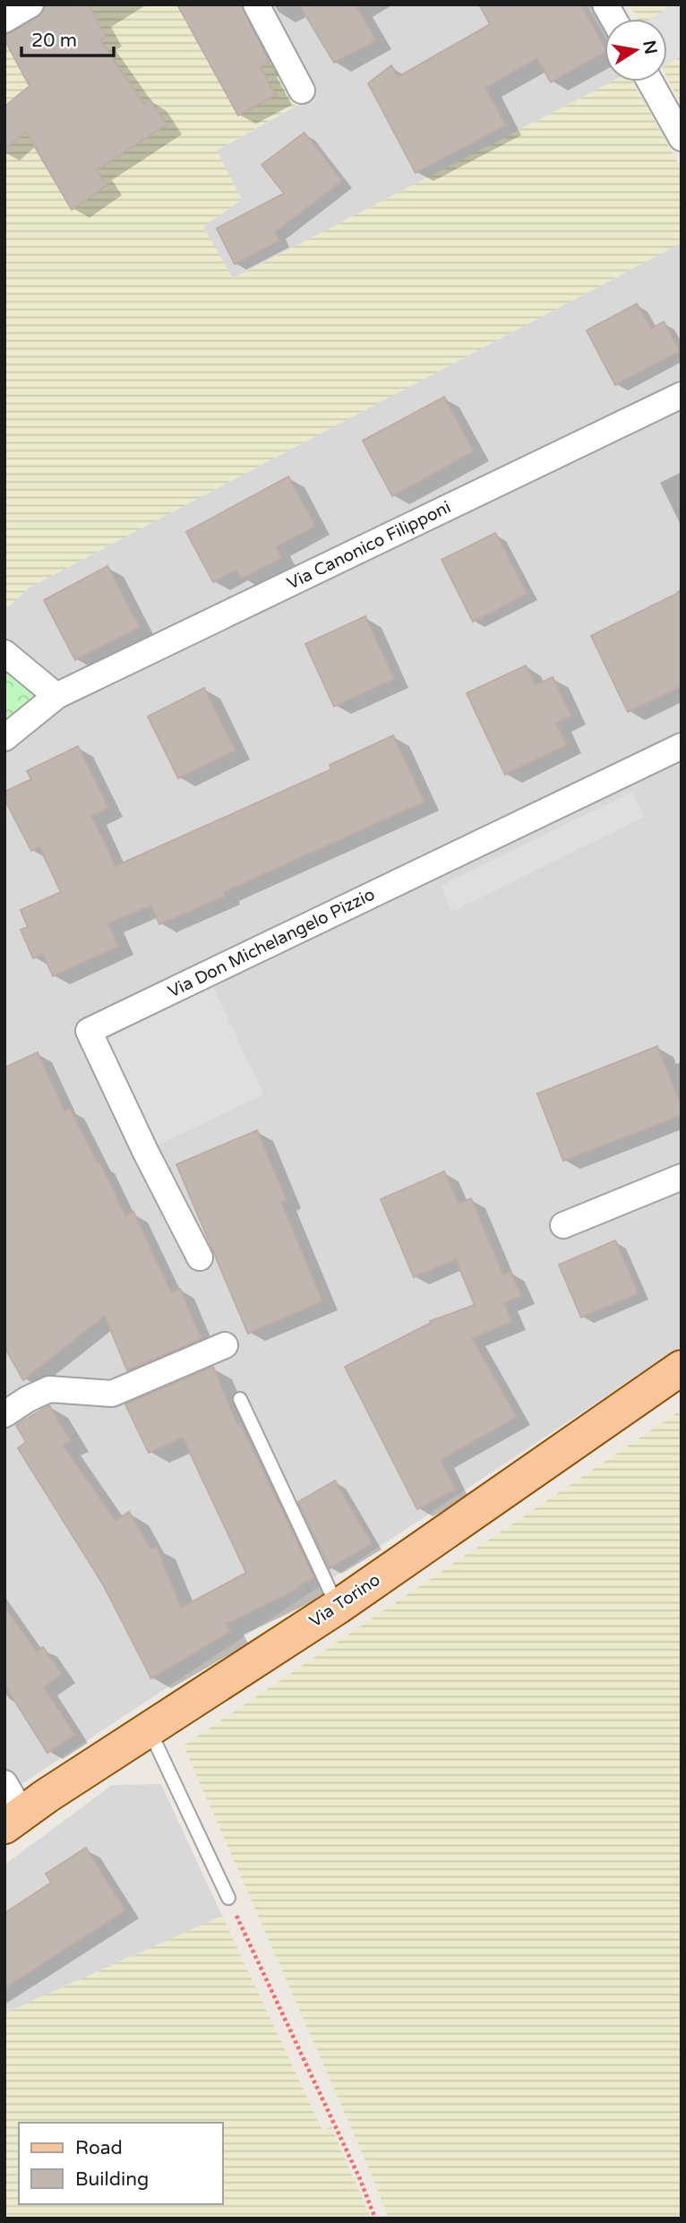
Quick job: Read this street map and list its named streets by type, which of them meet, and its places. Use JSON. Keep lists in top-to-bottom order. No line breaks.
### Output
{"streets":{"main road":["Via Torino"],"street":["Via Canonico Filipponi","Via Don Michelangelo Pizzio"]},"legend":["Road","Building"],"scale_bar":"20 m","north":"right"}
